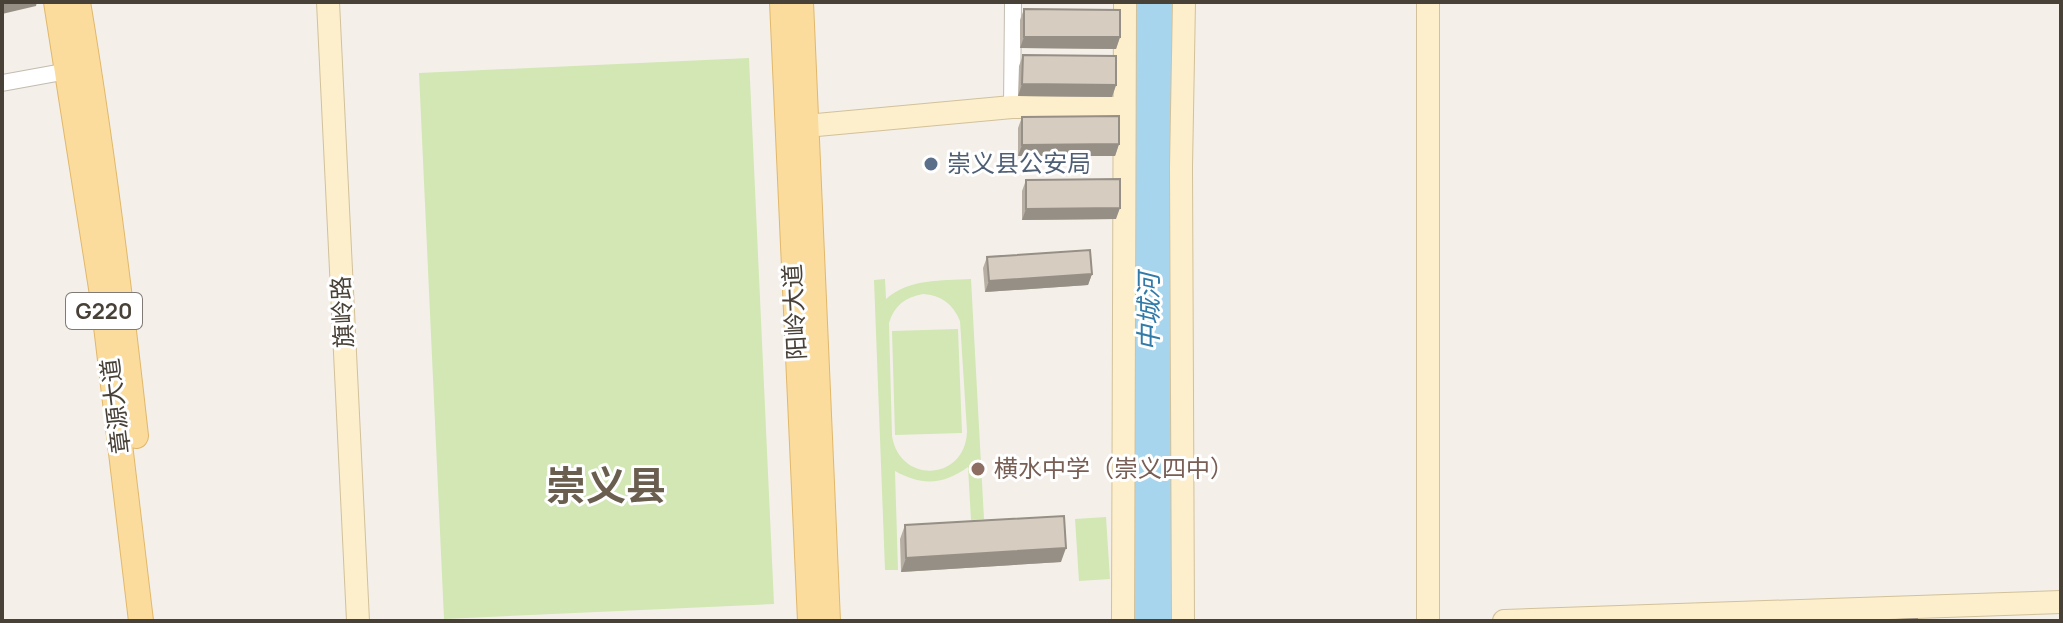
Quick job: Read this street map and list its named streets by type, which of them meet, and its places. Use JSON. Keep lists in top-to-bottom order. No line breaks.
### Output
{"streets":{"main road":["G220","阳岭大道","章源大道"],"street":["旗岭路"]},"districts":["崇义县"],"water":["中城河"],"places":["崇义县公安局","横水中学（崇义四中）"]}
